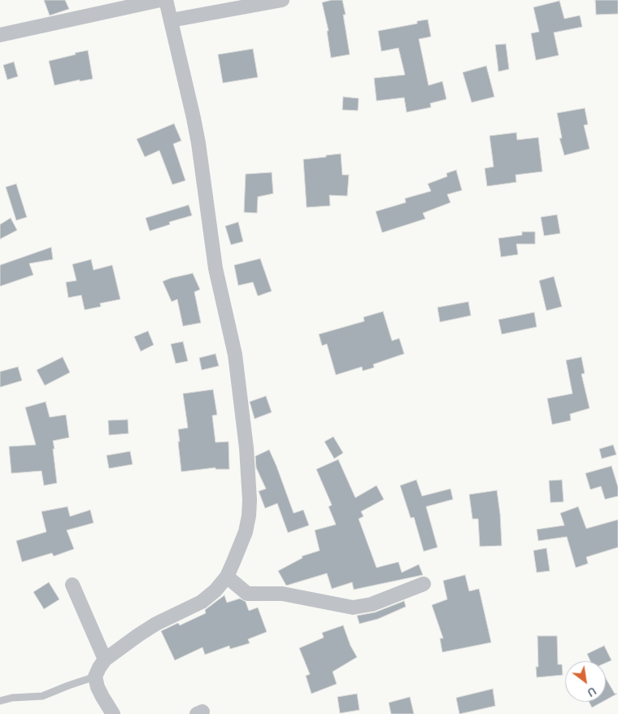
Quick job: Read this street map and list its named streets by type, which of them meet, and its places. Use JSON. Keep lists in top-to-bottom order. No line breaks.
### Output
{"north":"bottom right"}
